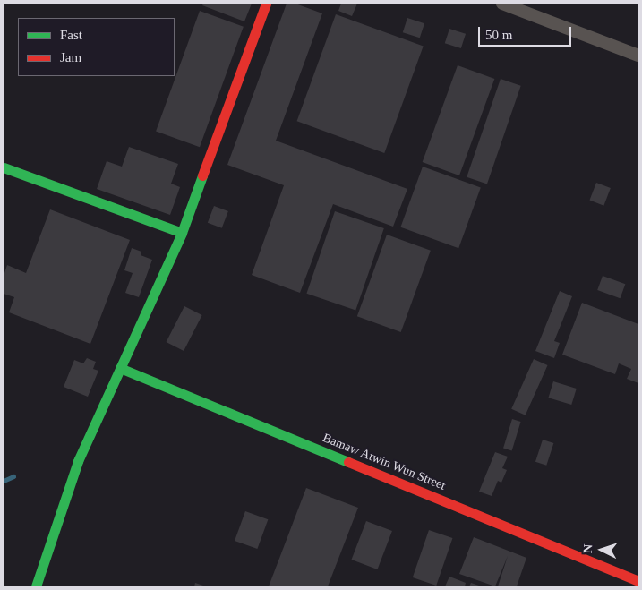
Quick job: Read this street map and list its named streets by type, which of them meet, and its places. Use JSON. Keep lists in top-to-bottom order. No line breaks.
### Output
{"streets":{"street":["Bamaw Atwin Wun Street"]},"legend":["Fast","Jam"],"scale_bar":"50 m","north":"left"}
